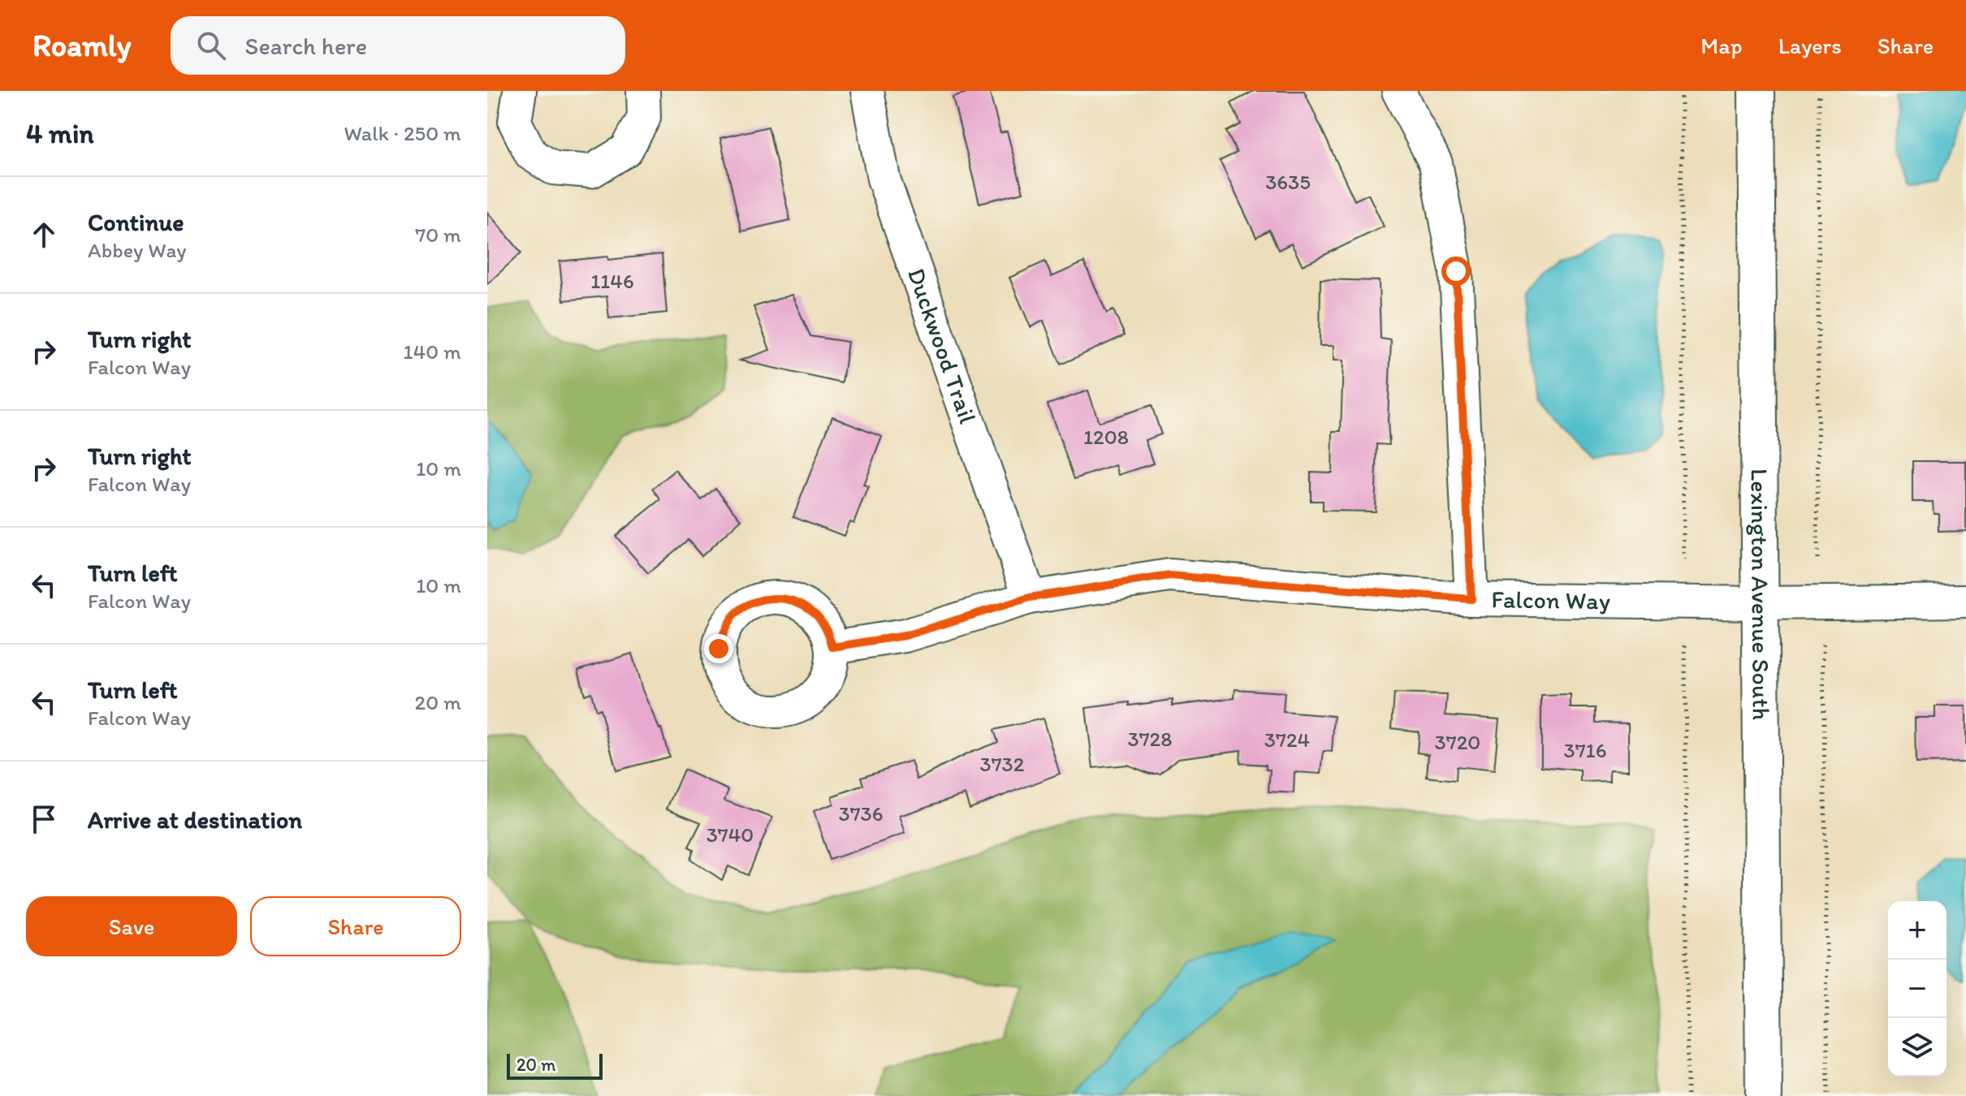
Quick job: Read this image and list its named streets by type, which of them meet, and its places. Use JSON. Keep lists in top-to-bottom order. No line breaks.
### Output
{"streets":{"street":["Duckwood Trail","Lexington Avenue South","Falcon Way"]},"crossings":[["Duckwood Trail","Falcon Way"],["Lexington Avenue South","Falcon Way"]],"house_numbers":["3635","1146","1208","3728","3724","3720","3716","3732","3736","3740"],"scale_bar":"20 m","page":{"header":"Roamly","search":"Search here","nav":["Map","Layers","Share"],"heading":["4 min","Walk · 250 m"],"list":[["Continue","Abbey Way","70 m"],["Turn right","Falcon Way","140 m"],["Turn right","Falcon Way","10 m"],["Turn left","Falcon Way","10 m"],["Turn left","Falcon Way","20 m"],"Arrive at destination"],"buttons":["Save","Share"],"map_buttons":["+","−"],"scale":"20 m"}}
